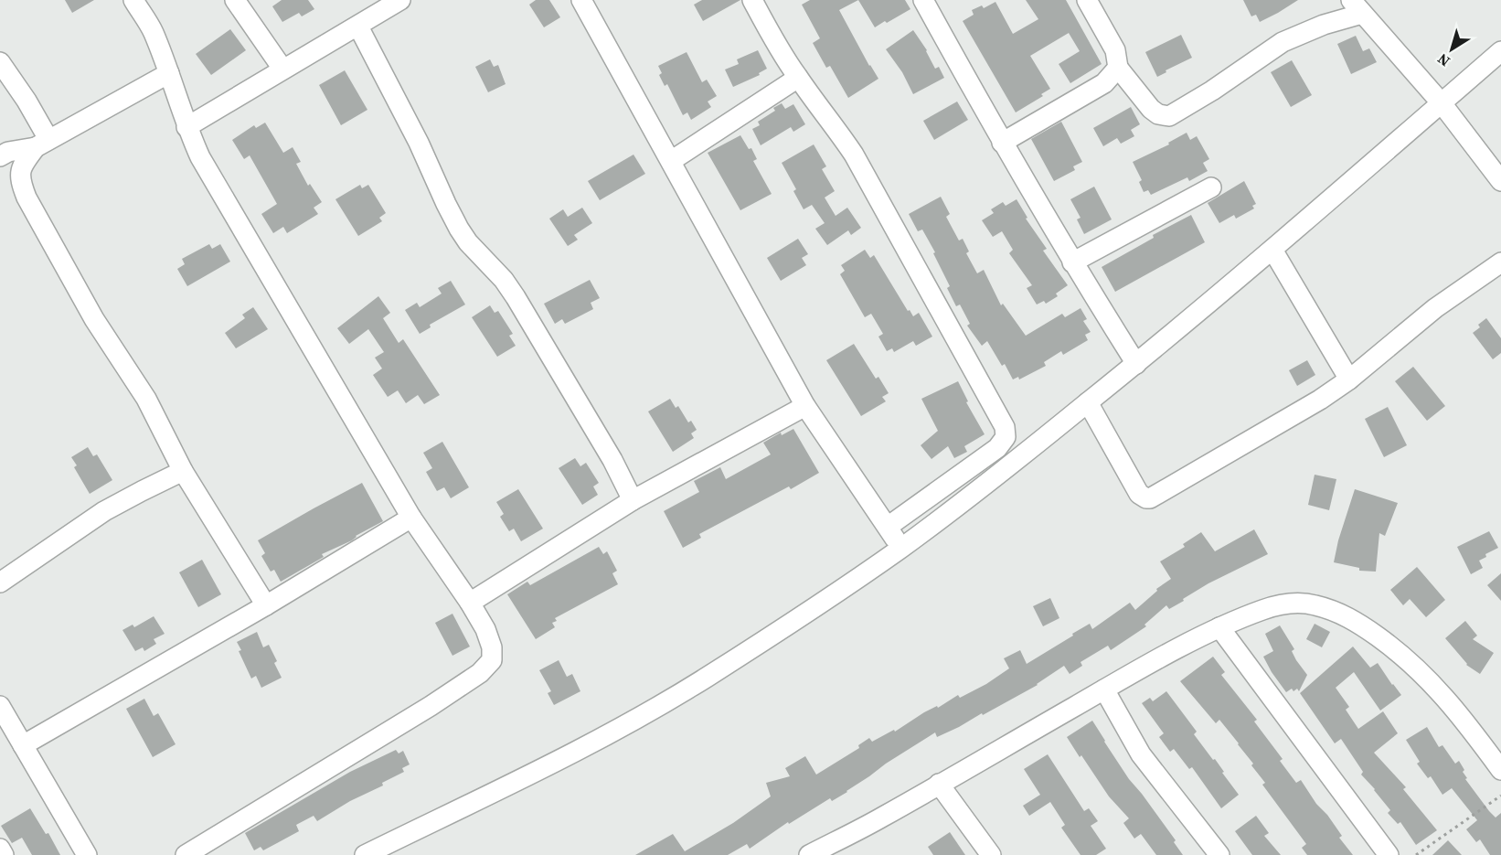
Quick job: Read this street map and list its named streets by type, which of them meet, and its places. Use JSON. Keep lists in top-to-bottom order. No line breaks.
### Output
{"north":"bottom left"}
